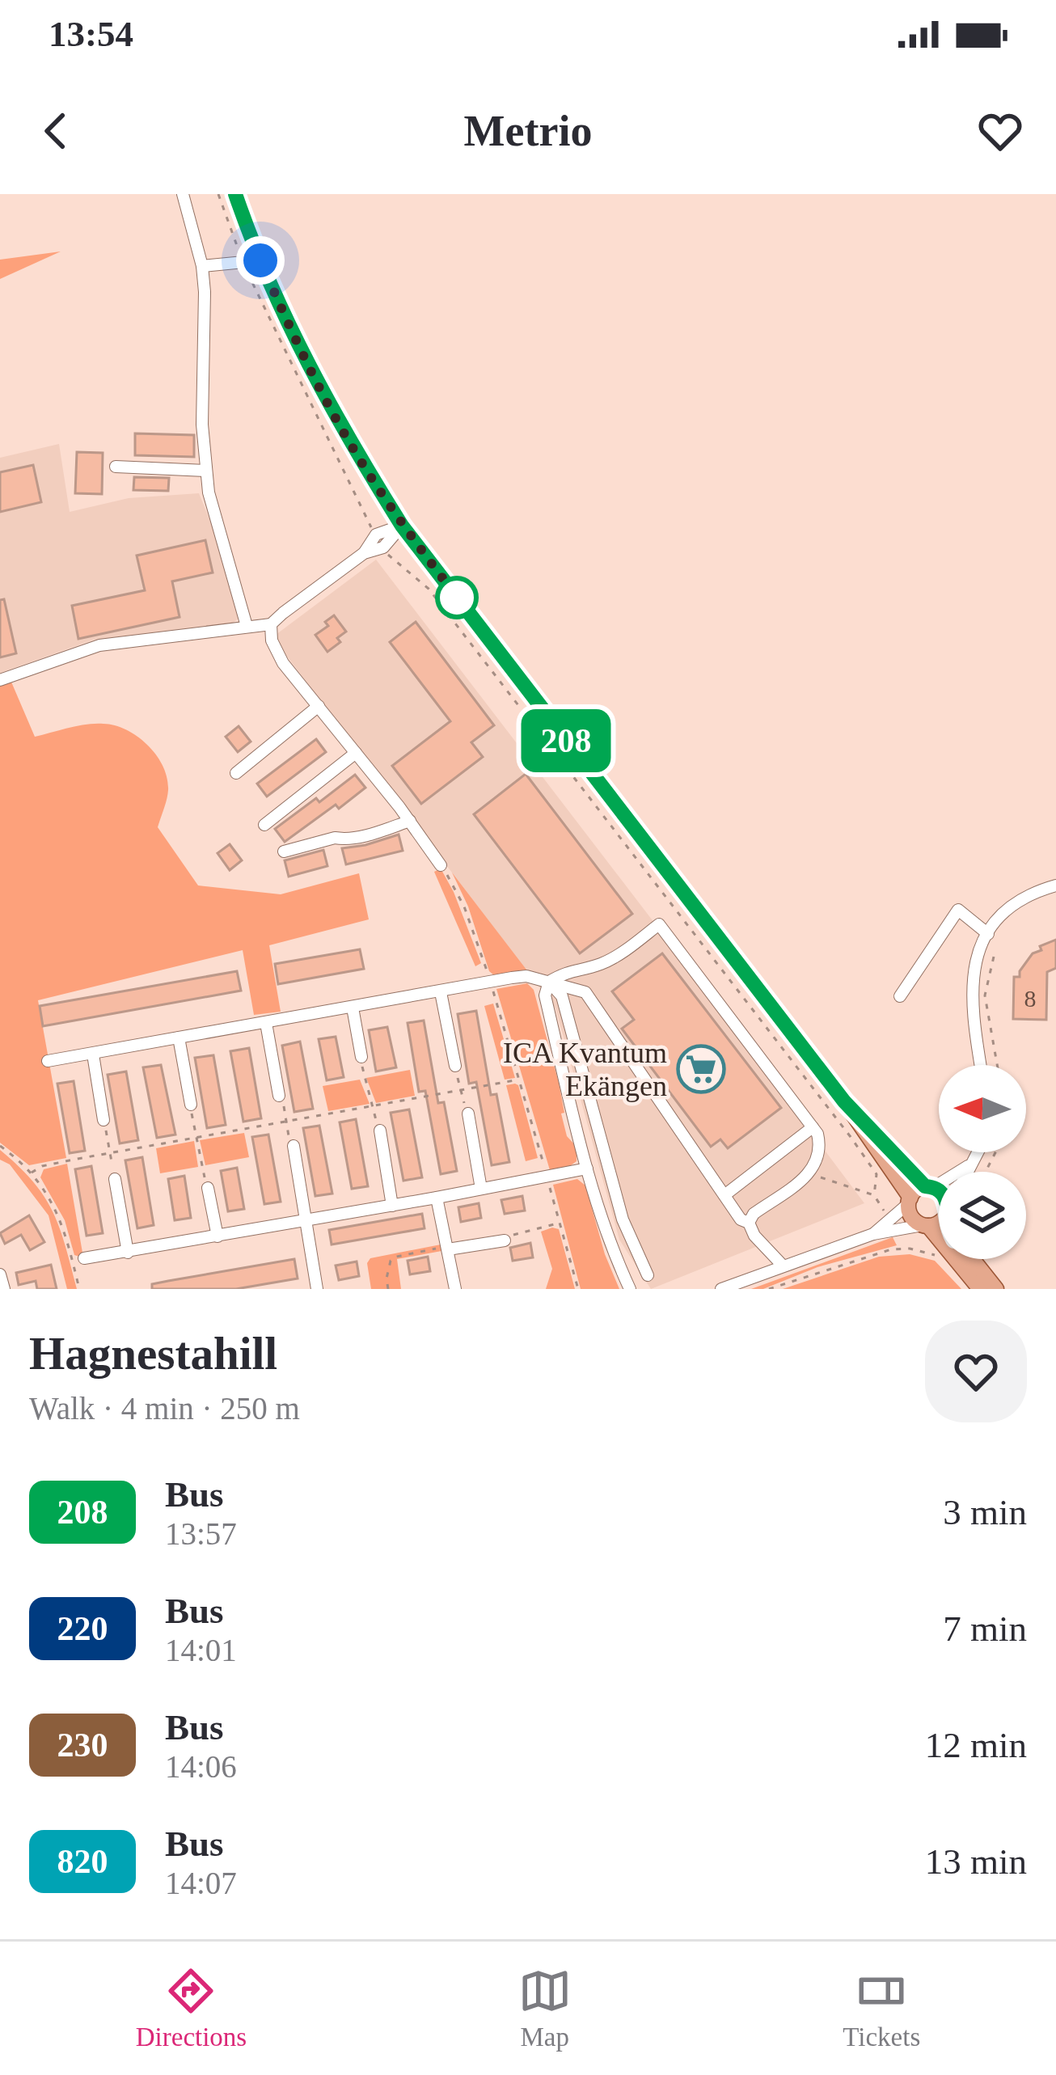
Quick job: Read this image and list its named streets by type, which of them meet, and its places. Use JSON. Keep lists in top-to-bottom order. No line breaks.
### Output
{"places":{"supermarket":["ICA Kvantum Ekängen"]},"lines":["bus line 208"],"house_numbers":["8"],"north":"left","page":{"status":"13:54","header":"Metrio","on_map":"208","heading":["Hagnestahill","Walk · 4 min · 250 m"],"list":[{"mark":"208","name":"Bus","note":"13:57","value":"3 min"},{"mark":"220","name":"Bus","note":"14:01","value":"7 min"},{"mark":"230","name":"Bus","note":"14:06","value":"12 min"},{"mark":"820","name":"Bus","note":"14:07","value":"13 min"}],"tabs":["Directions","Map","Tickets"]}}
